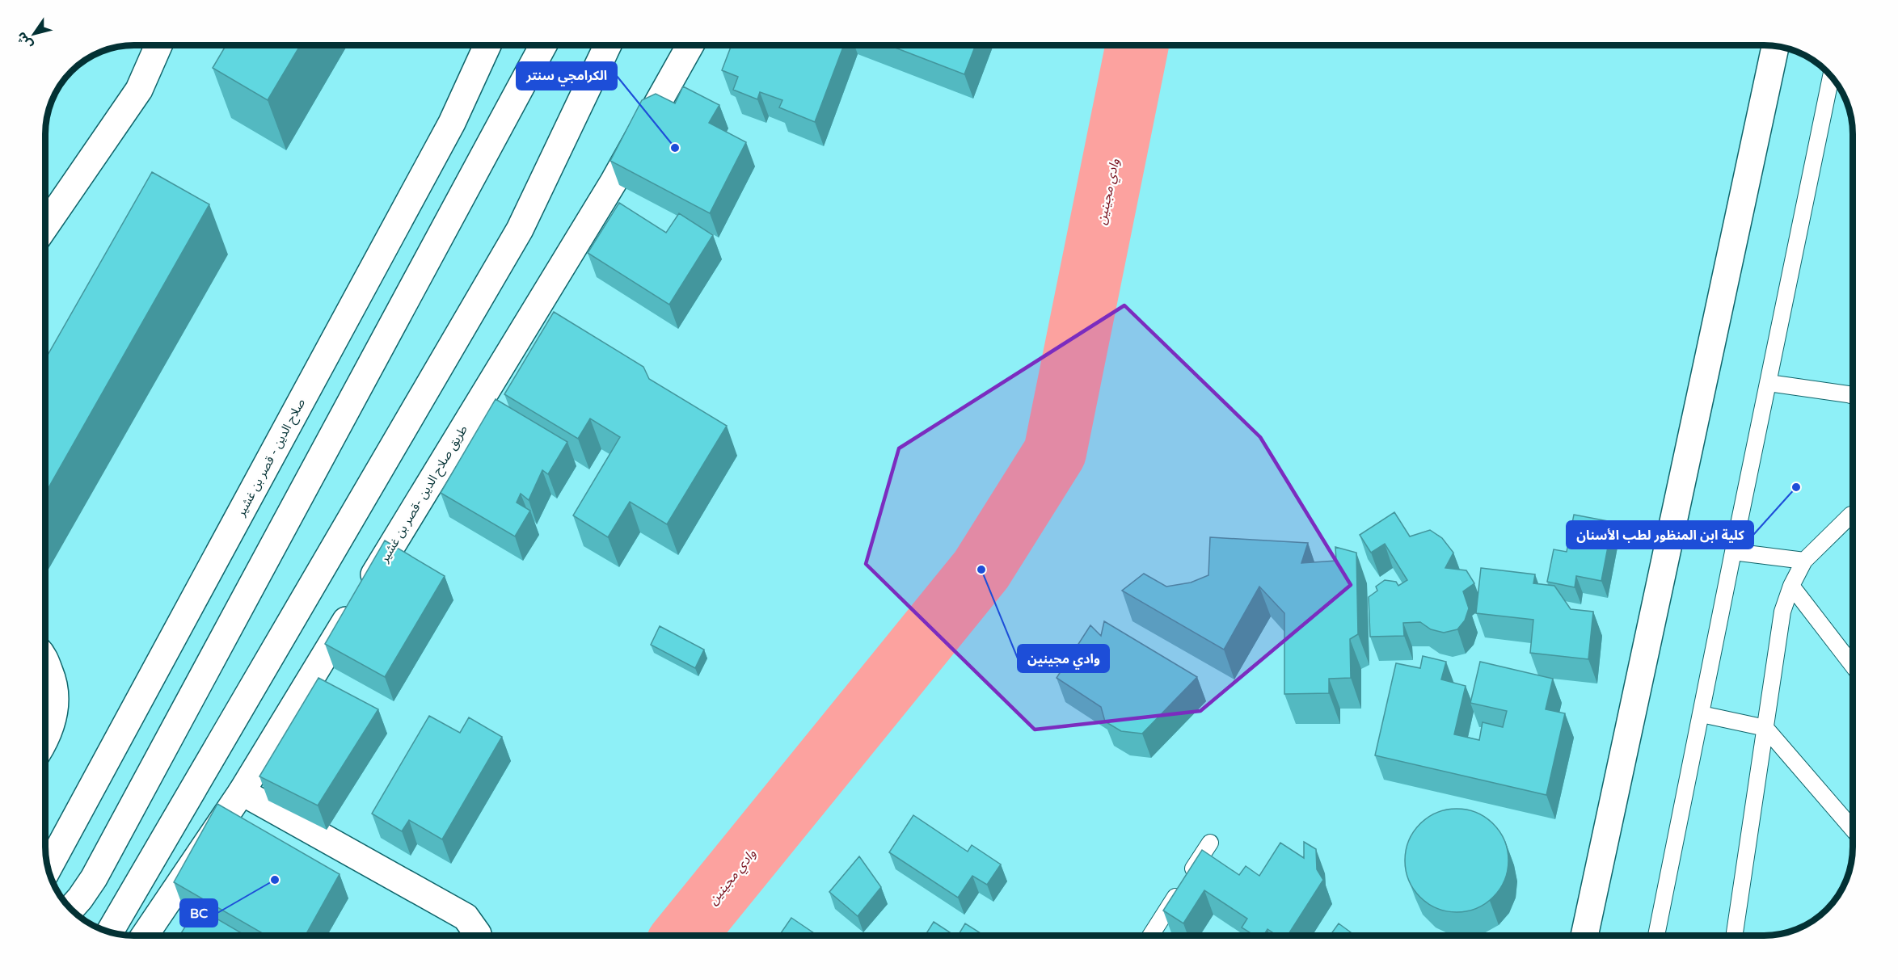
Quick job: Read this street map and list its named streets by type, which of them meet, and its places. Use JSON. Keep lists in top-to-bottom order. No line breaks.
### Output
{"streets":{"main road":["صلاح الدين - قصر بن غشير","طريق صلاح الدين -قصر بن غشير"]},"water":["وادي مجينين"],"places":["الكرامجي سنتر","كلية ابن المنظور لطب الأسنان","وادي مجينين","BC"],"north":"bottom left"}
